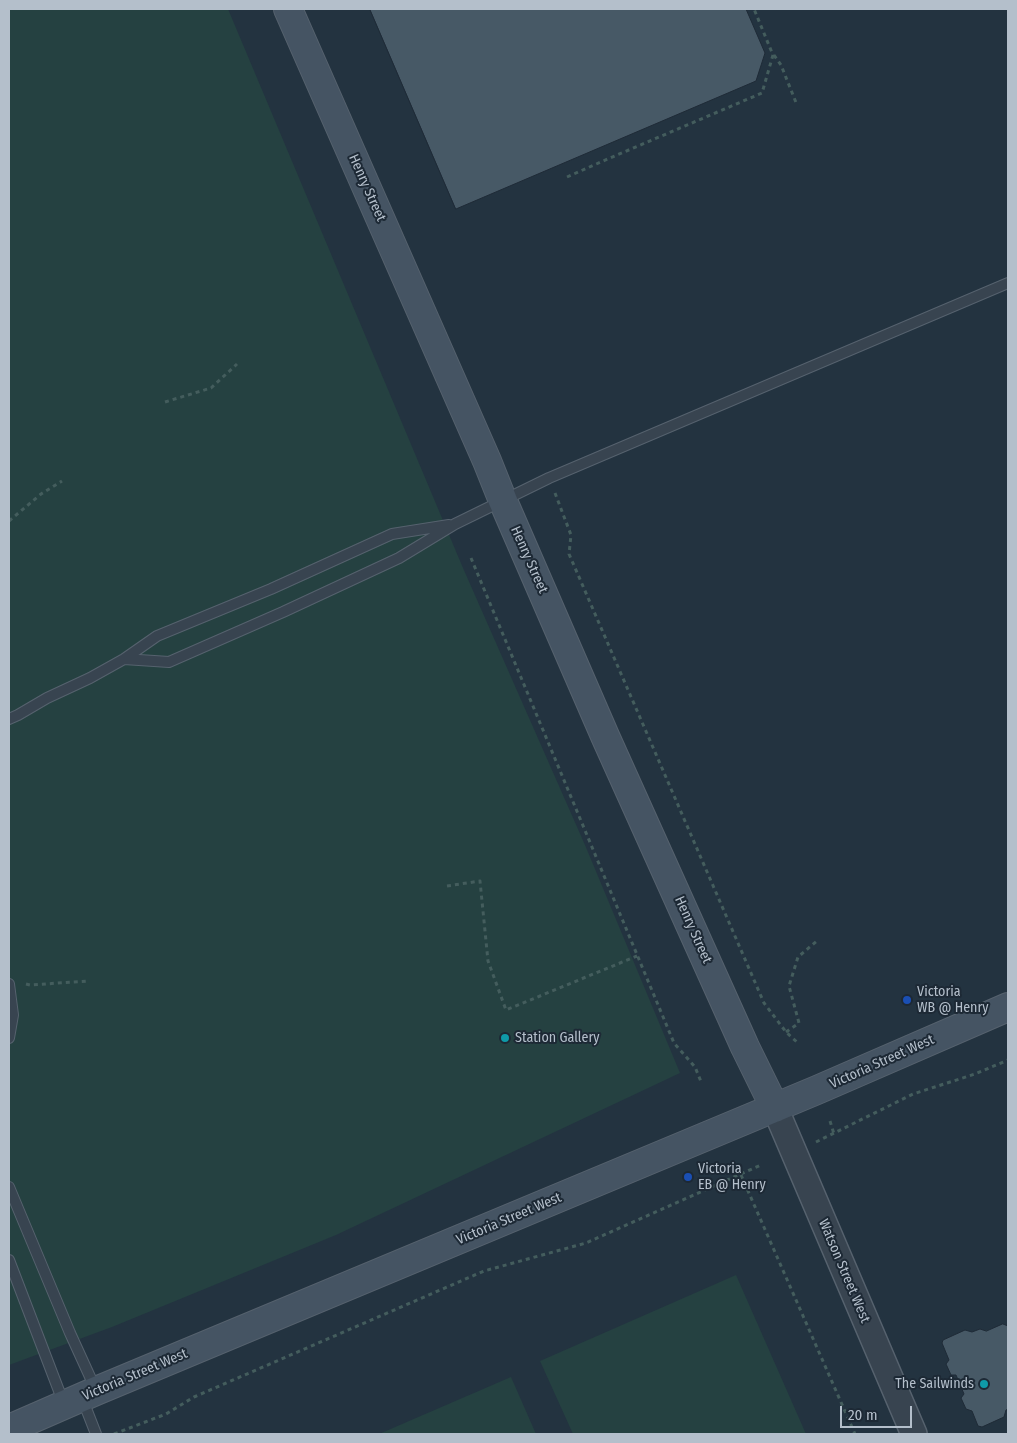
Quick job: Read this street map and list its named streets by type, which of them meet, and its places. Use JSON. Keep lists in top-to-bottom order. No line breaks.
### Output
{"streets":{"main road":["Henry Street","Victoria Street West"],"street":["Watson Street West"]},"crossings":[["Henry Street","Victoria Street West"],["Henry Street","Watson Street West"],["Victoria Street West","Watson Street West"]],"places":["Victoria WB @ Henry","Station Gallery","Victoria EB @ Henry","The Sailwinds"],"scale_bar":"20 m"}
